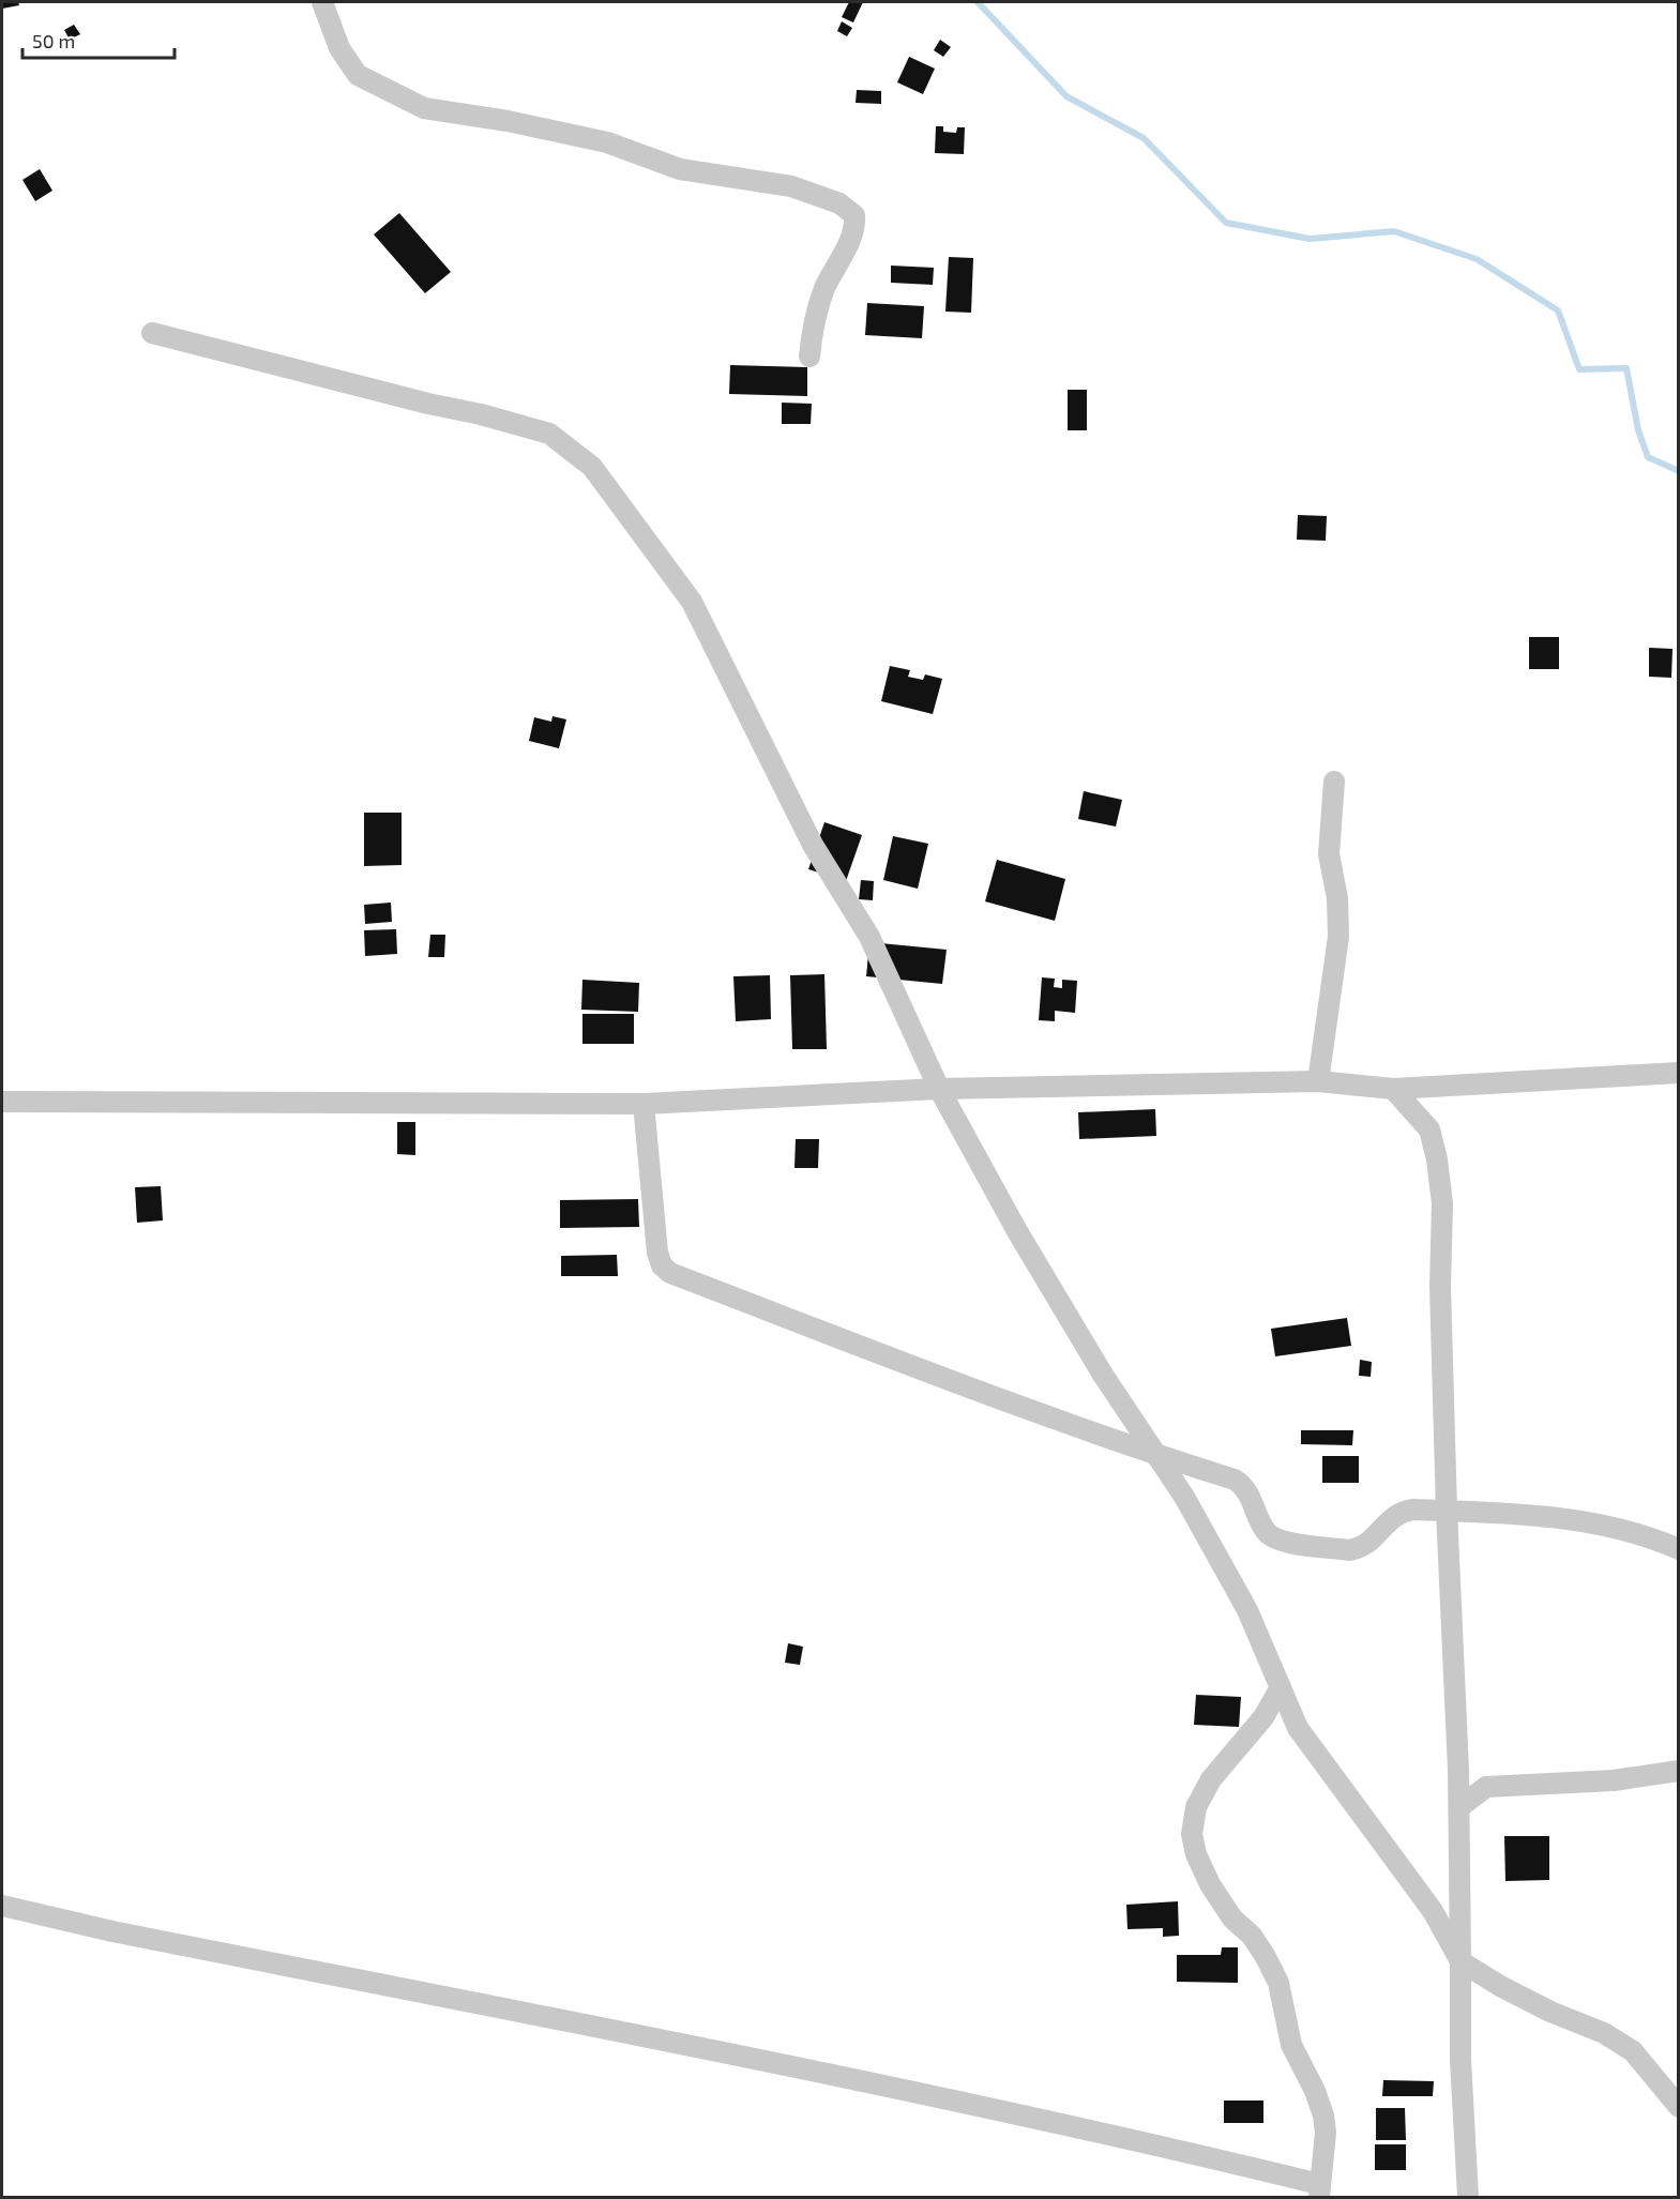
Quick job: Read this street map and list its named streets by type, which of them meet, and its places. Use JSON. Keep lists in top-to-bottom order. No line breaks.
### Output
{"scale_bar":"50 m"}
